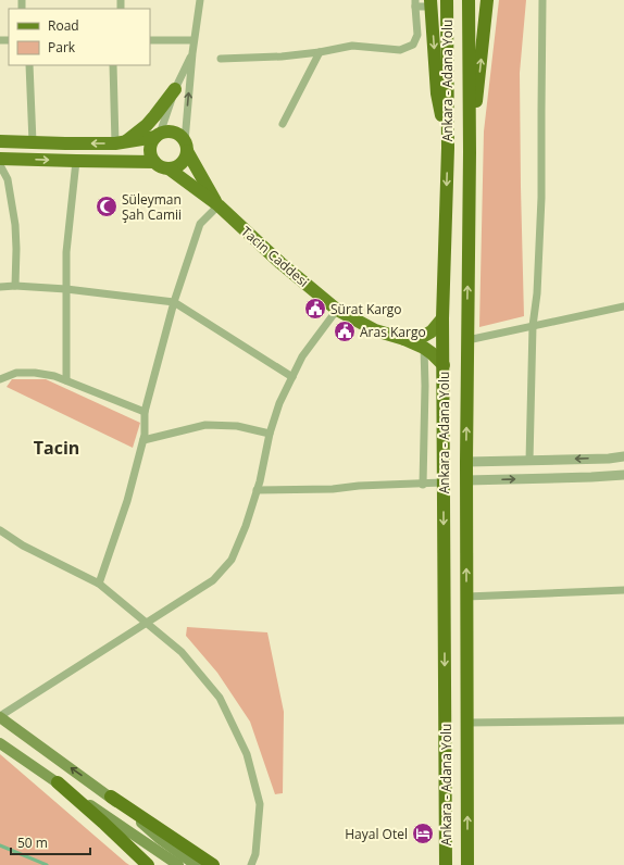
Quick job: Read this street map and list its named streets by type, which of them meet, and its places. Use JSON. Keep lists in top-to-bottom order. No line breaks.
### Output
{"streets":{"highway":["Ankara - Adana Yolu"],"main road":["Tacin Caddesi"]},"crossings":[["Ankara - Adana Yolu","Tacin Caddesi"]],"districts":["Tacin"],"places":{"mosque":["Süleyman Şah Camii"],"public building":["Sürat Kargo","Aras Kargo"],"hotel":["Hayal Otel"]},"legend":["Road","Park"],"scale_bar":"50 m"}
